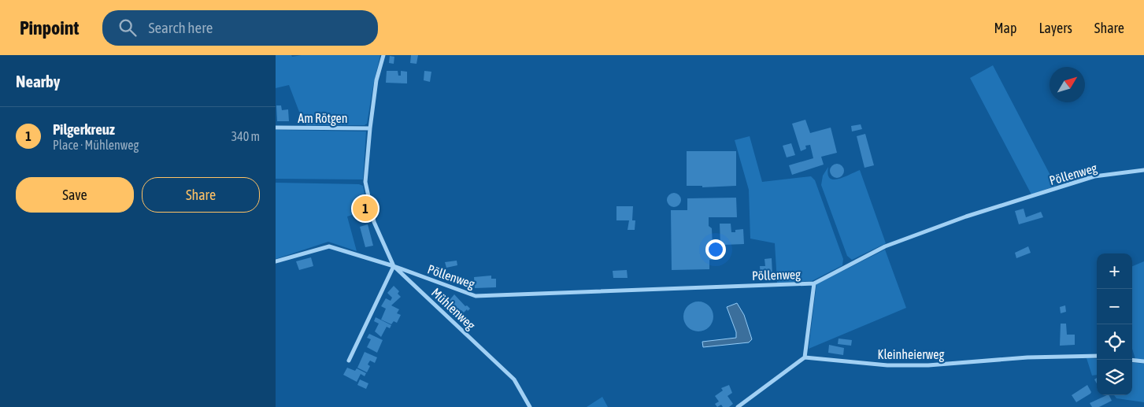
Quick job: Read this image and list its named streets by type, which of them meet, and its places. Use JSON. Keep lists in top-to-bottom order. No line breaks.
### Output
{"streets":{"street":["Am Rötgen","Pöllenweg","Mühlenweg","Kleinheierweg"]},"crossings":[["Am Rötgen","Mühlenweg"],["Pöllenweg","Mühlenweg"]],"north":"top right","page":{"header":"Pinpoint","search":"Search here","nav":["Map","Layers","Share"],"heading":"Nearby","list":[{"mark":"1","name":"Pilgerkreuz","note":"Place · Mühlenweg","value":"340 m"}],"buttons":["Save","Share"],"pins":"1","map_buttons":["+","−"]}}
